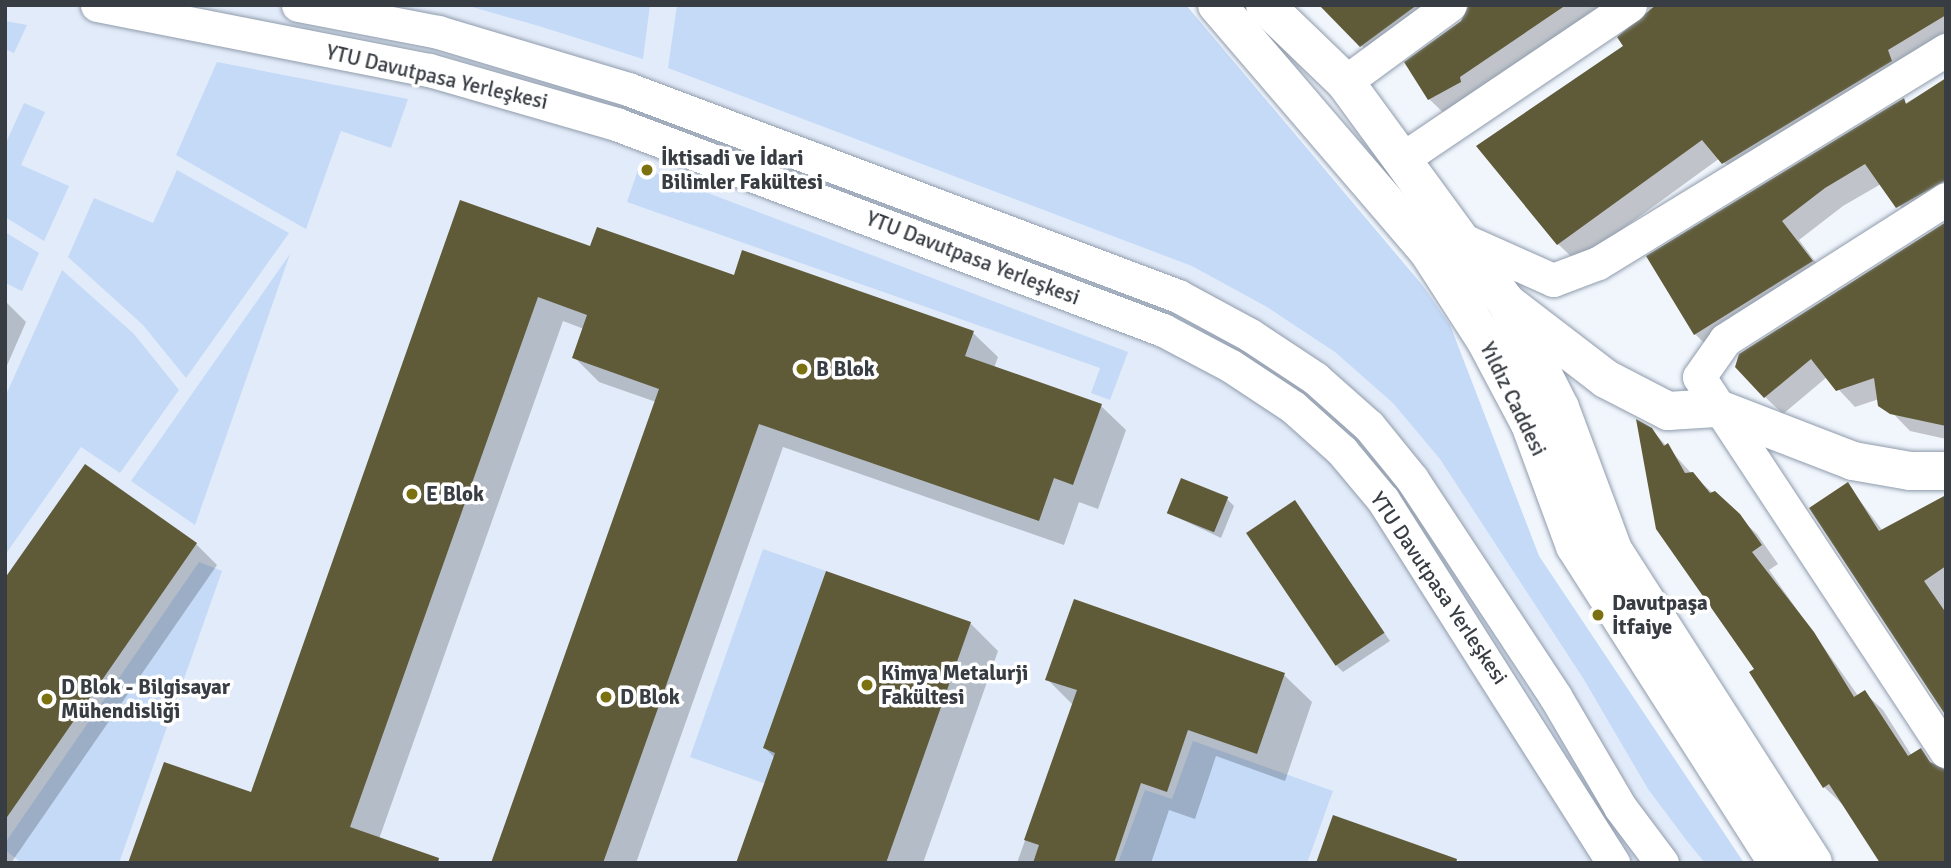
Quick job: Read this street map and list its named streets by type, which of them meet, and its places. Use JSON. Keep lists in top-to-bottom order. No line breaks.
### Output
{"streets":{"main road":["Yıldız Caddesi"],"street":["YTU Davutpasa Yerleşkesi"]},"places":["İktisadi ve İdari Bilimler Fakültesi","B Blok","E Blok","Davutpaşa İtfaiye","Kimya Metalurji Fakültesi","D Blok","D Blok - Bilgisayar Mühendisliği"]}
